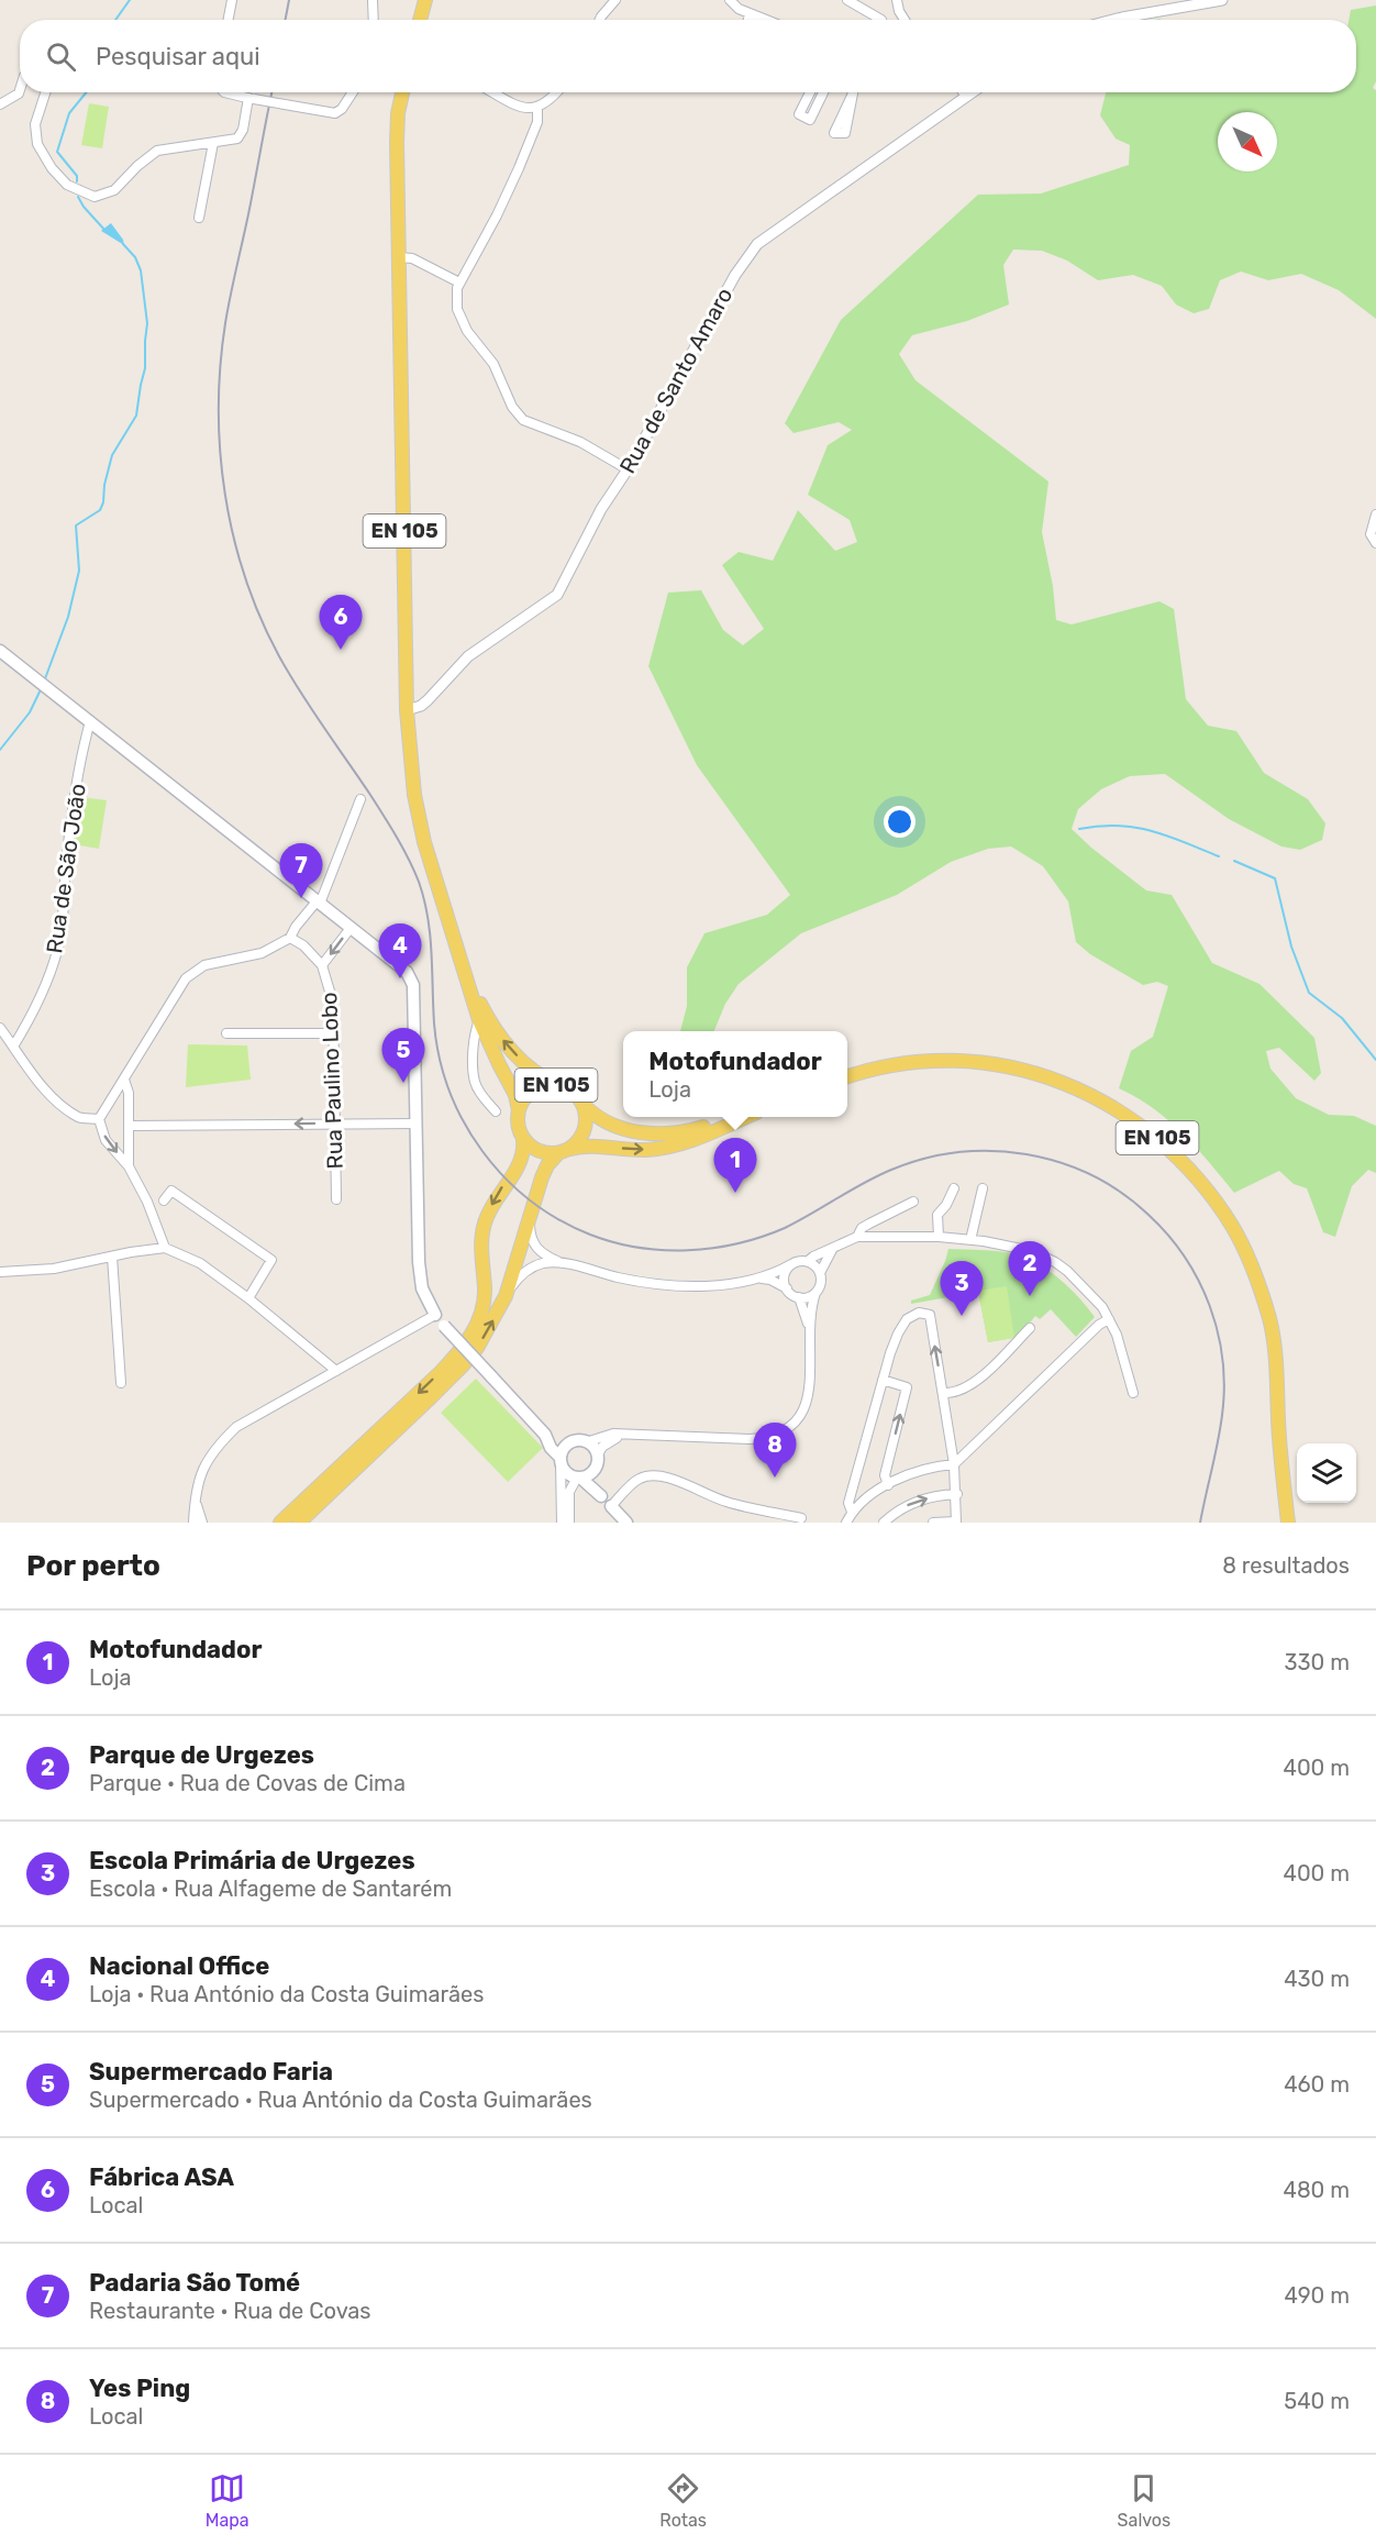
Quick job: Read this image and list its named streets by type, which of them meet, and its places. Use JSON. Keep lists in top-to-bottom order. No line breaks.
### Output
{"streets":{"main road":["EN 105"],"street":["Rua de Santo Amaro","Rua de São João","Rua Paulino Lobo"]},"crossings":[["Rua de Santo Amaro","EN 105"]],"north":"bottom right","page":{"search":"Pesquisar aqui","pins":["6","7","4","5","1","2","3","8"],"popup":["Motofundador","Loja"],"heading":["Por perto","8 resultados"],"list":[{"mark":"1","name":"Motofundador","note":"Loja","value":"330 m"},{"mark":"2","name":"Parque de Urgezes","note":"Parque · Rua de Covas de Cima","value":"400 m"},{"mark":"3","name":"Escola Primária de Urgezes","note":"Escola · Rua Alfageme de Santarém","value":"400 m"},{"mark":"4","name":"Nacional Office","note":"Loja · Rua António da Costa Guimarães","value":"430 m"},{"mark":"5","name":"Supermercado Faria","note":"Supermercado · Rua António da Costa Guimarães","value":"460 m"},{"mark":"6","name":"Fábrica ASA","note":"Local","value":"480 m"},{"mark":"7","name":"Padaria São Tomé","note":"Restaurante · Rua de Covas","value":"490 m"},{"mark":"8","name":"Yes Ping","note":"Local","value":"540 m"}],"nav":["Mapa","Rotas","Salvos"]}}
